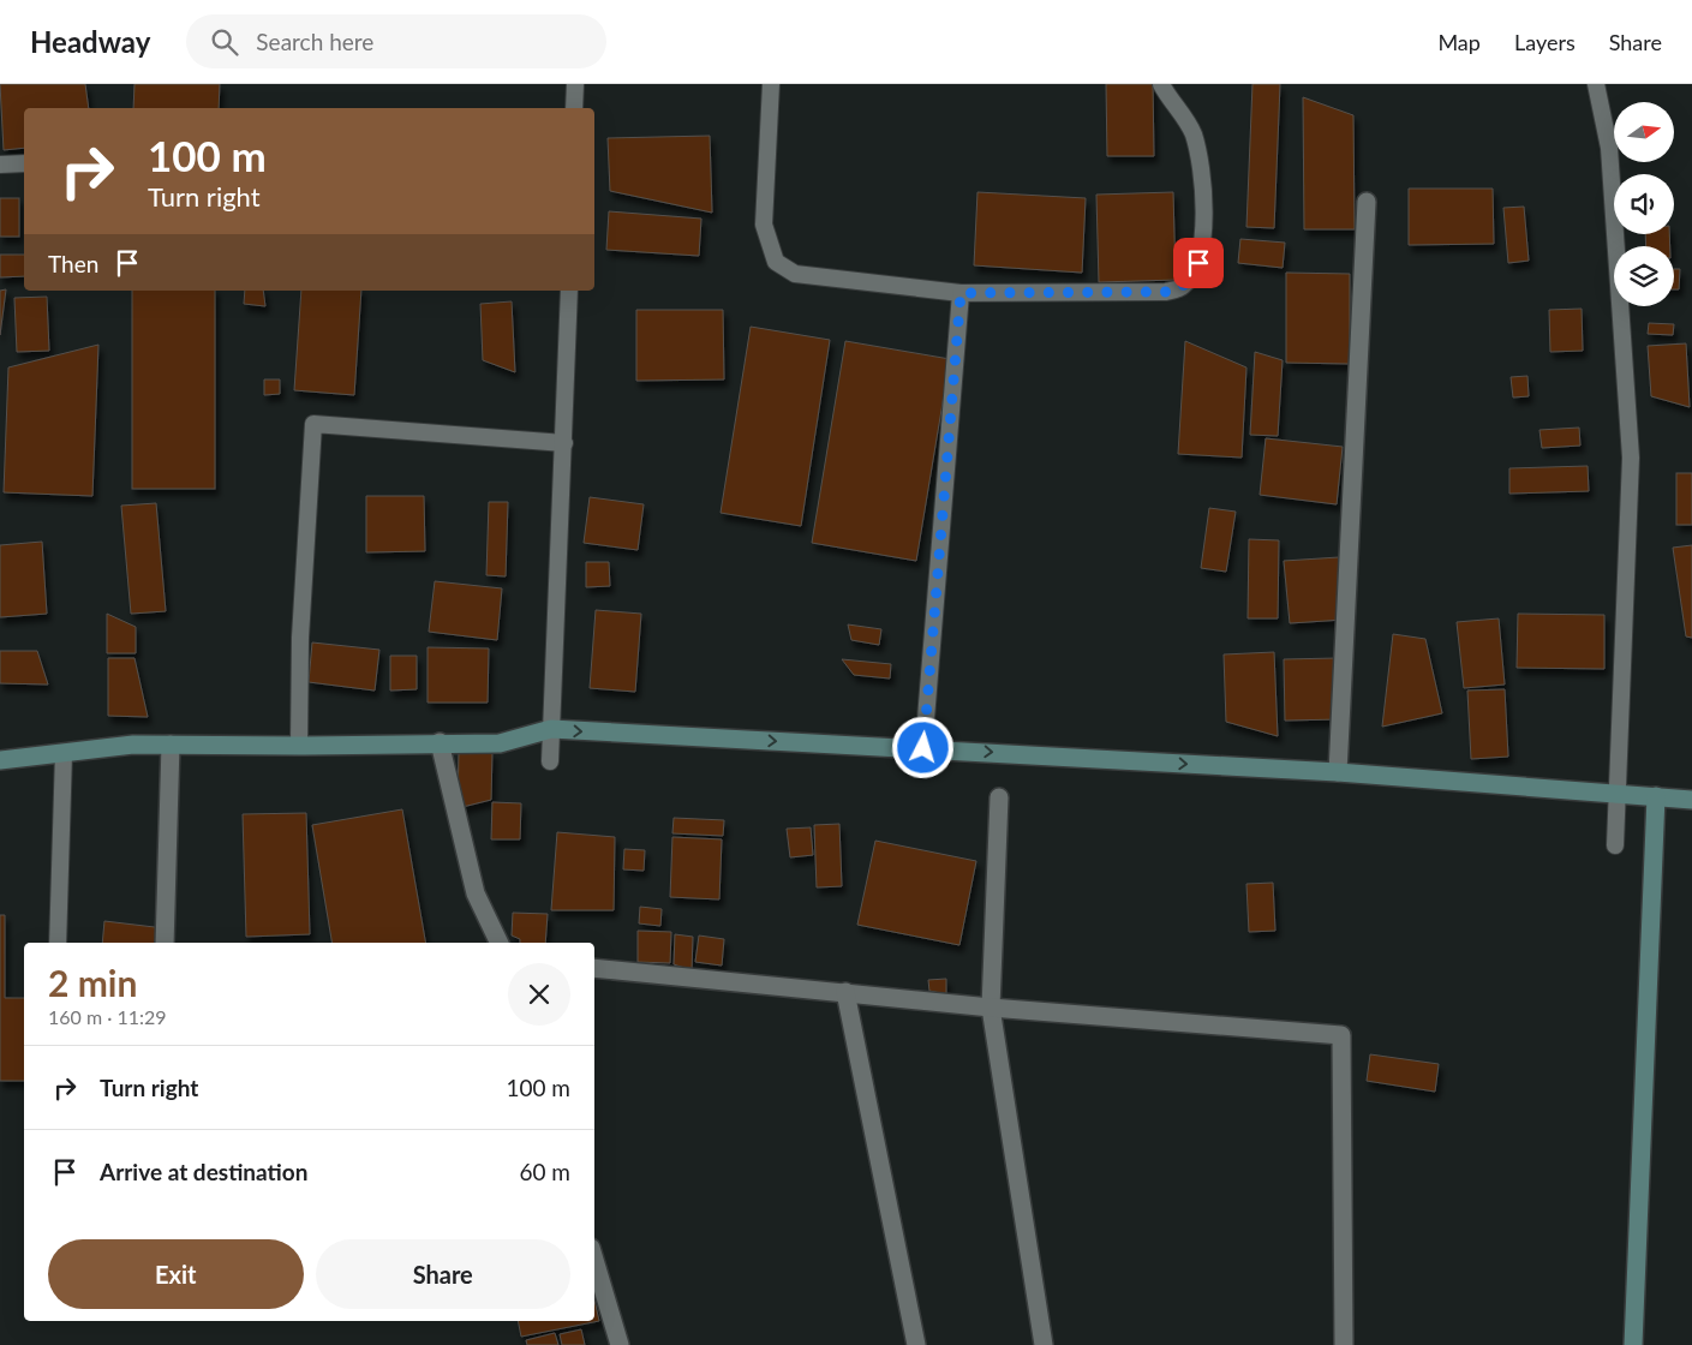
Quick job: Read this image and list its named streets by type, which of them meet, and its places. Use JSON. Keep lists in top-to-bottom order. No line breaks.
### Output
{"north":"right","page":{"header":"Headway","search":"Search here","nav":["Map","Layers","Share"],"turn":["100 m","Turn right"],"then":"Then","heading":["2 min","160 m · 11:29"],"list":[{"name":"Turn right","value":"100 m"},{"name":"Arrive at destination","value":"60 m"}],"buttons":["Exit","Share"]}}
